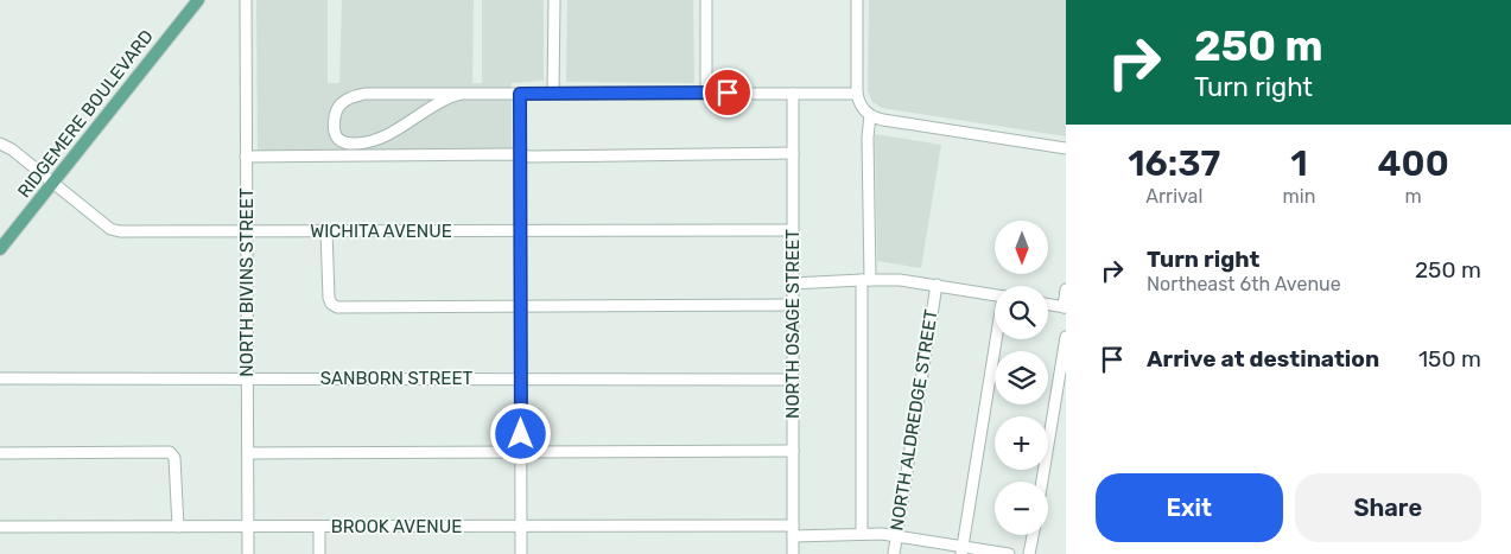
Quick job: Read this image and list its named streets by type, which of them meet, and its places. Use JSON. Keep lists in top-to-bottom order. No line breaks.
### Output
{"streets":{"main road":["RIDGEMERE BOULEVARD"],"street":["WICHITA AVENUE","NORTH BIVINS STREET","NORTH OSAGE STREET","SANBORN STREET","NORTH ALDREDGE STREET","BROOK AVENUE"]},"crossings":[["RIDGEMERE BOULEVARD","WICHITA AVENUE"],["WICHITA AVENUE","NORTH BIVINS STREET"],["WICHITA AVENUE","NORTH OSAGE STREET"],["NORTH BIVINS STREET","SANBORN STREET"],["NORTH BIVINS STREET","BROOK AVENUE"],["NORTH OSAGE STREET","SANBORN STREET"],["NORTH OSAGE STREET","BROOK AVENUE"],["NORTH ALDREDGE STREET","BROOK AVENUE"]],"north":"bottom","page":{"turn":["250 m","Turn right"],"eta":["16:37","Arrival","1","min","400","m"],"map_buttons":["+","−"],"list":[{"name":"Turn right","note":"Northeast 6th Avenue","value":"250 m"},{"name":"Arrive at destination","value":"150 m"}],"buttons":["Exit","Share"]}}
